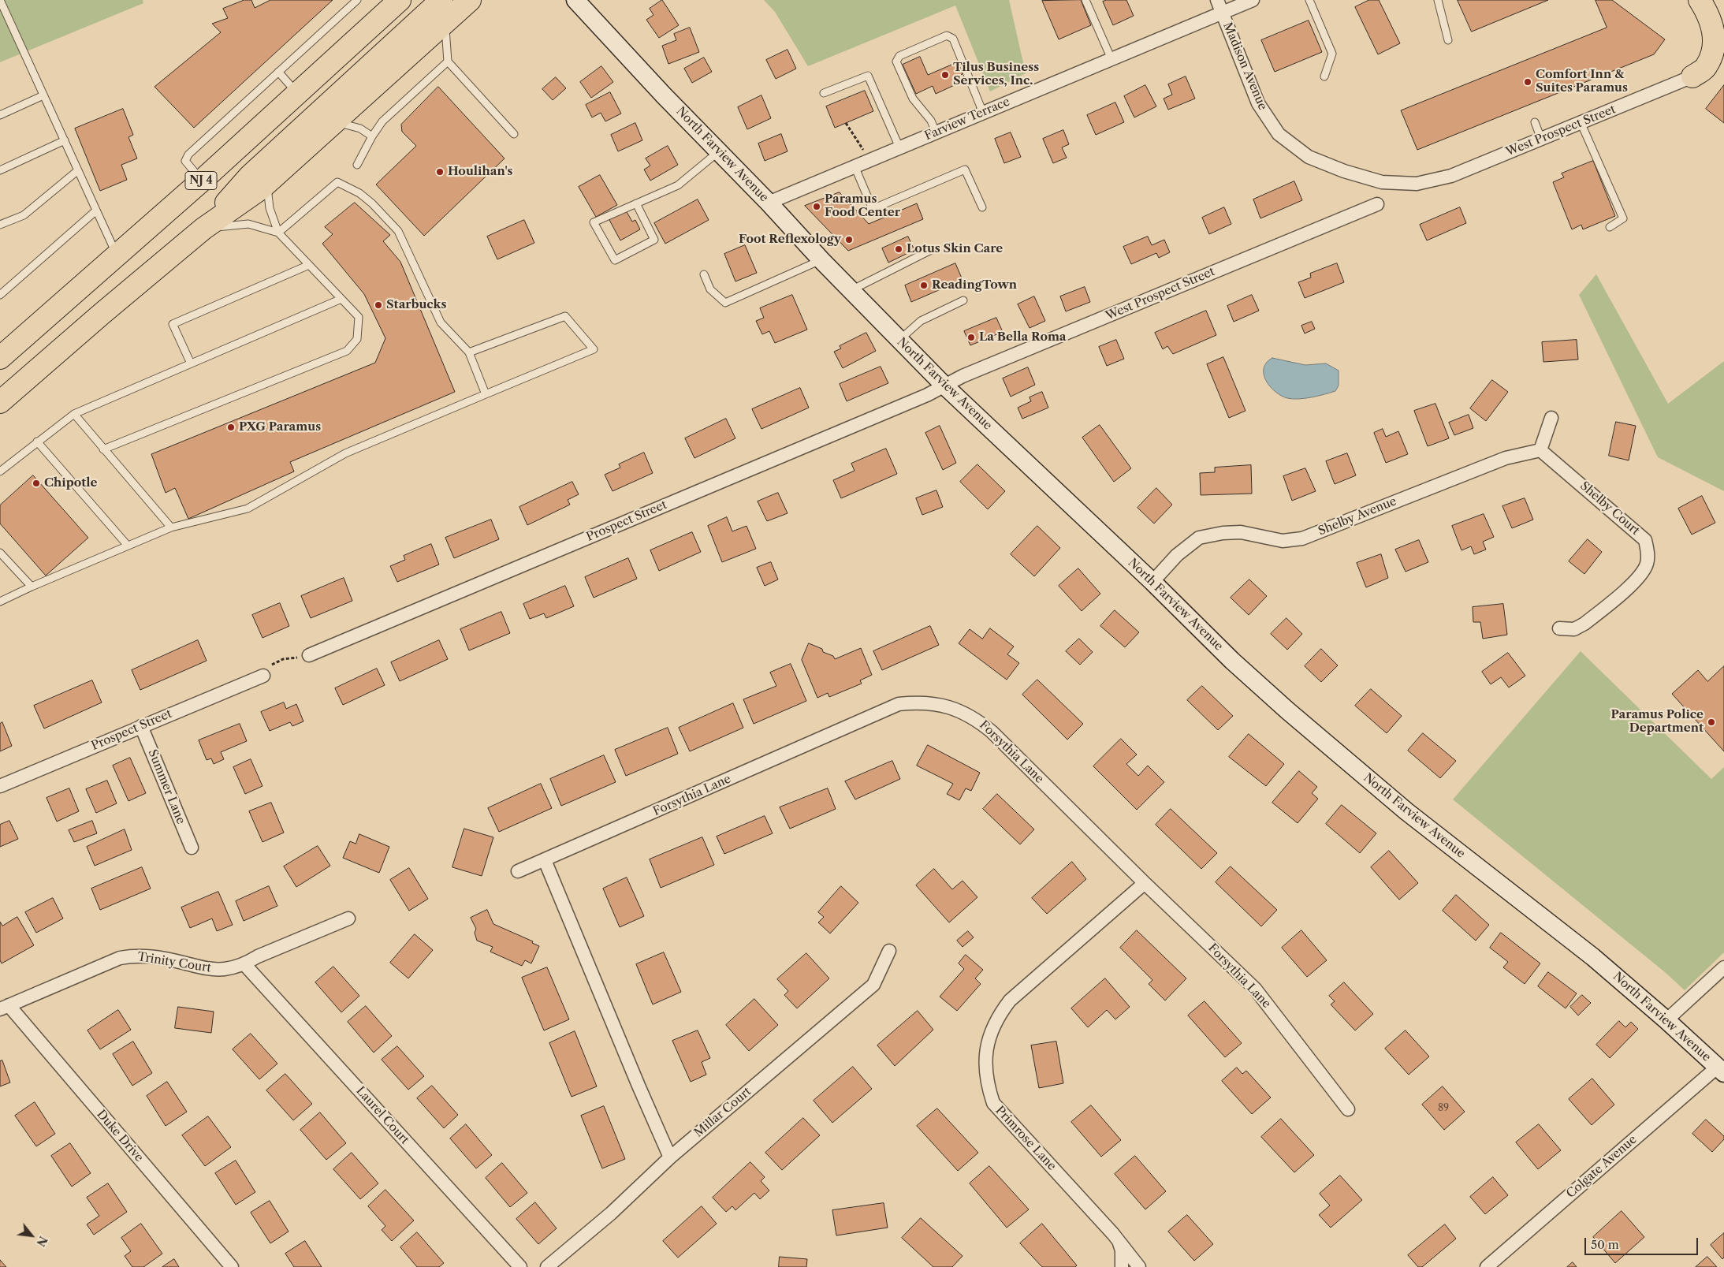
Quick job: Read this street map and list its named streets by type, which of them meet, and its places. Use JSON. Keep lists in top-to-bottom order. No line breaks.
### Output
{"streets":{"highway":["NJ 4"],"street":["Madison Avenue","Farview Terrace","West Prospect Street","North Farview Avenue","Shelby Court","Shelby Avenue","Prospect Street","Forsythia Lane","Summer Lane","Trinity Court","Millar Court","Laurel Court","Duke Drive","Primrose Lane","Colgate Avenue"]},"crossings":[["Madison Avenue","Farview Terrace"],["Madison Avenue","West Prospect Street"],["Farview Terrace","North Farview Avenue"],["West Prospect Street","North Farview Avenue"],["West Prospect Street","Prospect Street"],["North Farview Avenue","Shelby Avenue"],["North Farview Avenue","Prospect Street"],["North Farview Avenue","Colgate Avenue"],["Shelby Court","Shelby Avenue"],["Prospect Street","Summer Lane"],["Forsythia Lane","Primrose Lane"],["Trinity Court","Laurel Court"],["Trinity Court","Duke Drive"]],"places":["Tilus Business Services, Inc.","Comfort Inn & Suites Paramus","Houlihan's","Paramus Food Center","Foot Reflexology","Lotus Skin Care","ReadingTown","Starbucks","La Bella Roma","PXG Paramus","Chipotle","Paramus Police Department"],"house_numbers":["89"],"scale_bar":"50 m","north":"bottom right"}
